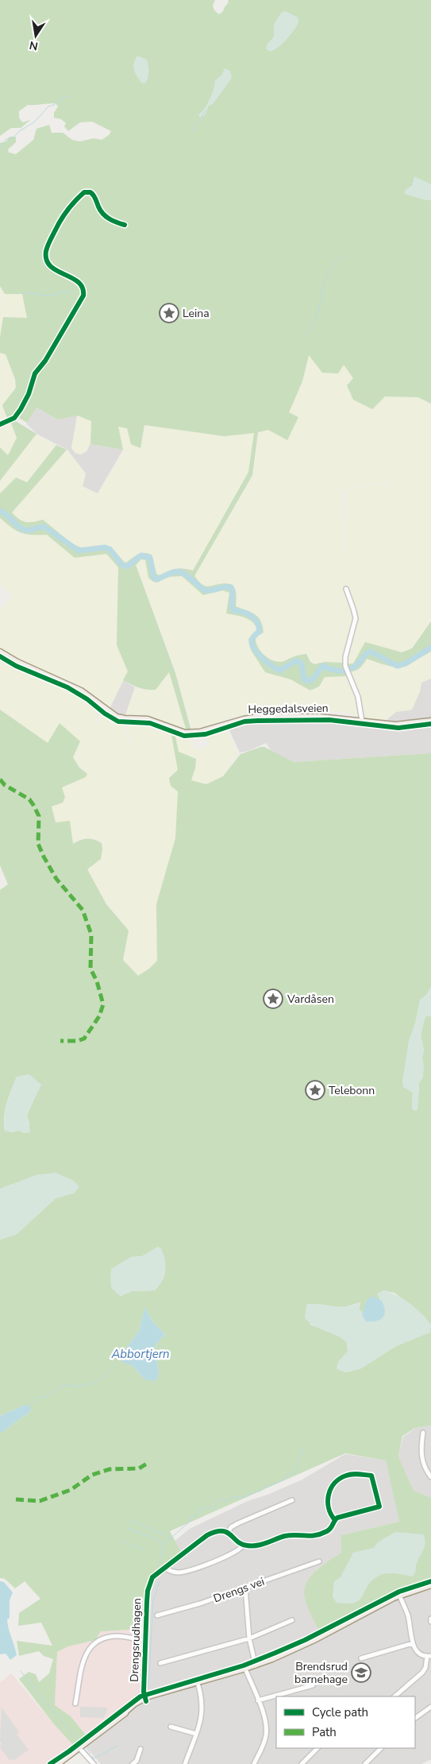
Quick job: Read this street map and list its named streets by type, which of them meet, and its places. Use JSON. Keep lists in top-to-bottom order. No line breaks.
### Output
{"streets":{"main road":["Heggedalsveien"],"street":["Drengs vei","Drengsrudhagen"]},"water":["Abbortjern"],"places":{"place":["Leina","Vardåsen","Telebonn"],"school or university":["Brendsrud barnehage"]},"legend":["Cycle path","Path"],"north":"bottom"}
